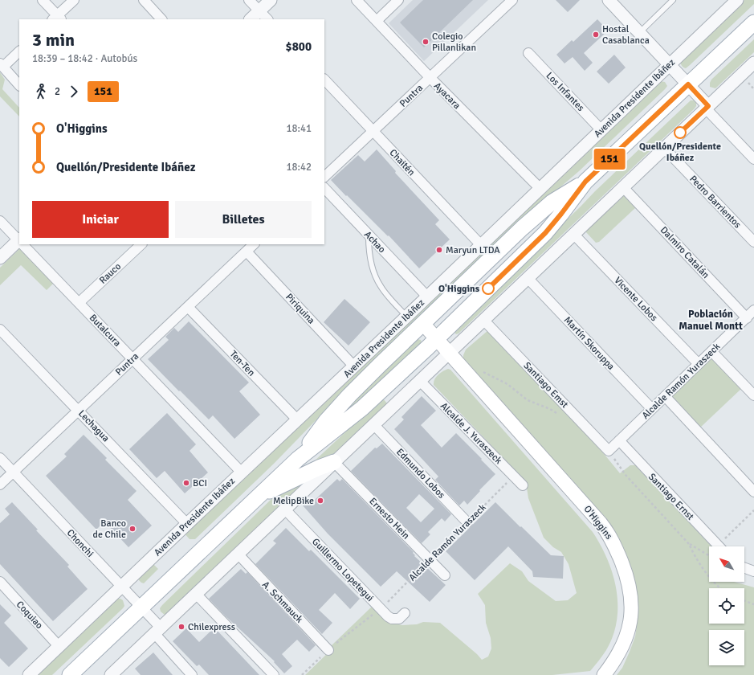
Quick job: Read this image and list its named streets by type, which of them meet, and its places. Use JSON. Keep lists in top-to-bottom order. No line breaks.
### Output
{"streets":{"main road":["Avenida Presidente Ibáñez","O'Higgins"],"street":["Los Infantes","Puntra","Ayacara","Chaitén","Pedro Barrientos","Achao","Dalmiro Catalán","Rauco","Vicente Lobos","Piriquina","Butalcura","Martín Skoruppa","Ten-Ten","Alcalde Ramón Yuraszeck","Santiago Emst","Lechagua","Alcalde J. Yuraszeck","Edmundo Lobos","Santiago Ernst","Ernesto Hein","Chonchi","Guillermo Lopetegui","A. Schmauck","Coquiao"]},"crossings":[["Los Infantes","Avenida Presidente Ibáñez"],["Puntra","Ayacara"],["Puntra","Chaitén"],["Puntra","Piriquina"],["Puntra","Butalcura"],["Puntra","Ten-Ten"],["Puntra","Lechagua"],["Puntra","Chonchi"],["Ayacara","Avenida Presidente Ibáñez"],["Avenida Presidente Ibáñez","Chaitén"],["Avenida Presidente Ibáñez","Achao"],["Avenida Presidente Ibáñez","Piriquina"],["Avenida Presidente Ibáñez","Butalcura"],["Avenida Presidente Ibáñez","Ten-Ten"],["Avenida Presidente Ibáñez","Lechagua"],["Avenida Presidente Ibáñez","O'Higgins"],["Avenida Presidente Ibáñez","Chonchi"],["Avenida Presidente Ibáñez","Coquiao"],["Dalmiro Catalán","Alcalde Ramón Yuraszeck"],["Rauco","Butalcura"],["Vicente Lobos","Alcalde Ramón Yuraszeck"],["Martín Skoruppa","Alcalde Ramón Yuraszeck"],["Alcalde Ramón Yuraszeck","Santiago Emst"],["Alcalde Ramón Yuraszeck","Alcalde J. Yuraszeck"],["Alcalde Ramón Yuraszeck","Edmundo Lobos"],["Alcalde Ramón Yuraszeck","Santiago Ernst"],["Alcalde Ramón Yuraszeck","Ernesto Hein"],["Alcalde Ramón Yuraszeck","Guillermo Lopetegui"],["Alcalde Ramón Yuraszeck","A. Schmauck"]],"districts":["Población Manuel Montt"],"places":["Hostal Casablanca","Colegio Pillanlikan","Quellón/Presidente Ibáñez","Maryun LTDA","O'Higgins","BCI","MelipBike","Banco de Chile","Chilexpress"],"lines":["bus line 151"],"north":"top left","page":{"on_map":"151","heading":["3 min","18:39 – 18:42 · Autobús","$800"],"legs":["2","151"],"list":[{"name":"O'Higgins","value":"18:41"},{"name":"Quellón/Presidente Ibáñez","value":"18:42"}],"buttons":["Iniciar","Billetes"]}}
